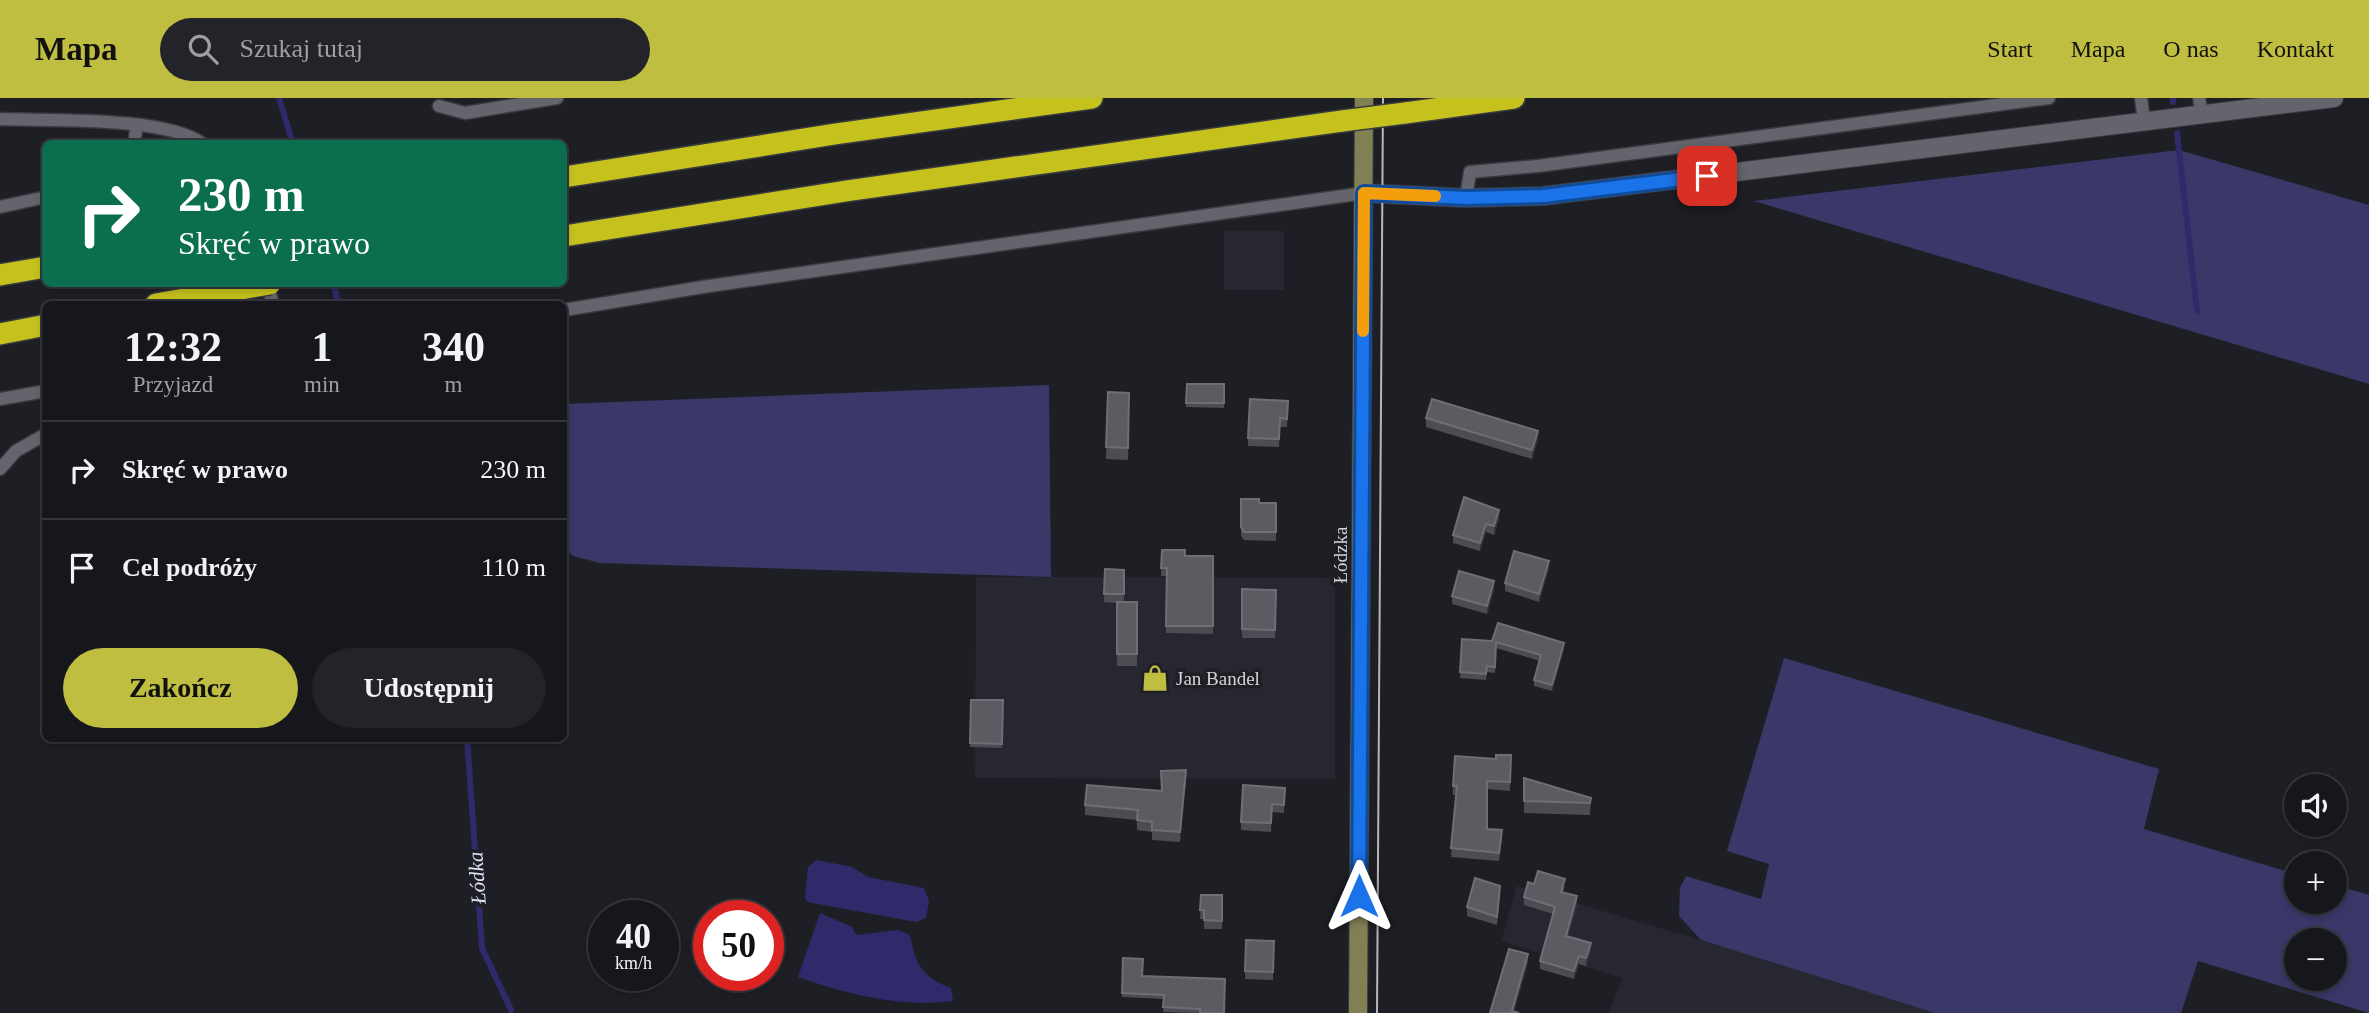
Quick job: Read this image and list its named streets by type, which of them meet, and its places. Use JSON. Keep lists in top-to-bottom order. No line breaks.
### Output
{"streets":{"main road":["Łódzka"]},"water":["Łódka"],"places":{"shop":["Jan Bandel"]},"page":{"header":"Mapa","search":"Szukaj tutaj","nav":["Start","Mapa","O nas","Kontakt"],"turn":["230 m","Skręć w prawo"],"eta":["12:32","Przyjazd","1","min","340","m"],"list":[{"name":"Skręć w prawo","value":"230 m"},{"name":"Cel podróży","value":"110 m"}],"buttons":["Zakończ","Udostępnij"],"map_buttons":["+","−"],"speed":"40 km/h","limit":"50"}}
